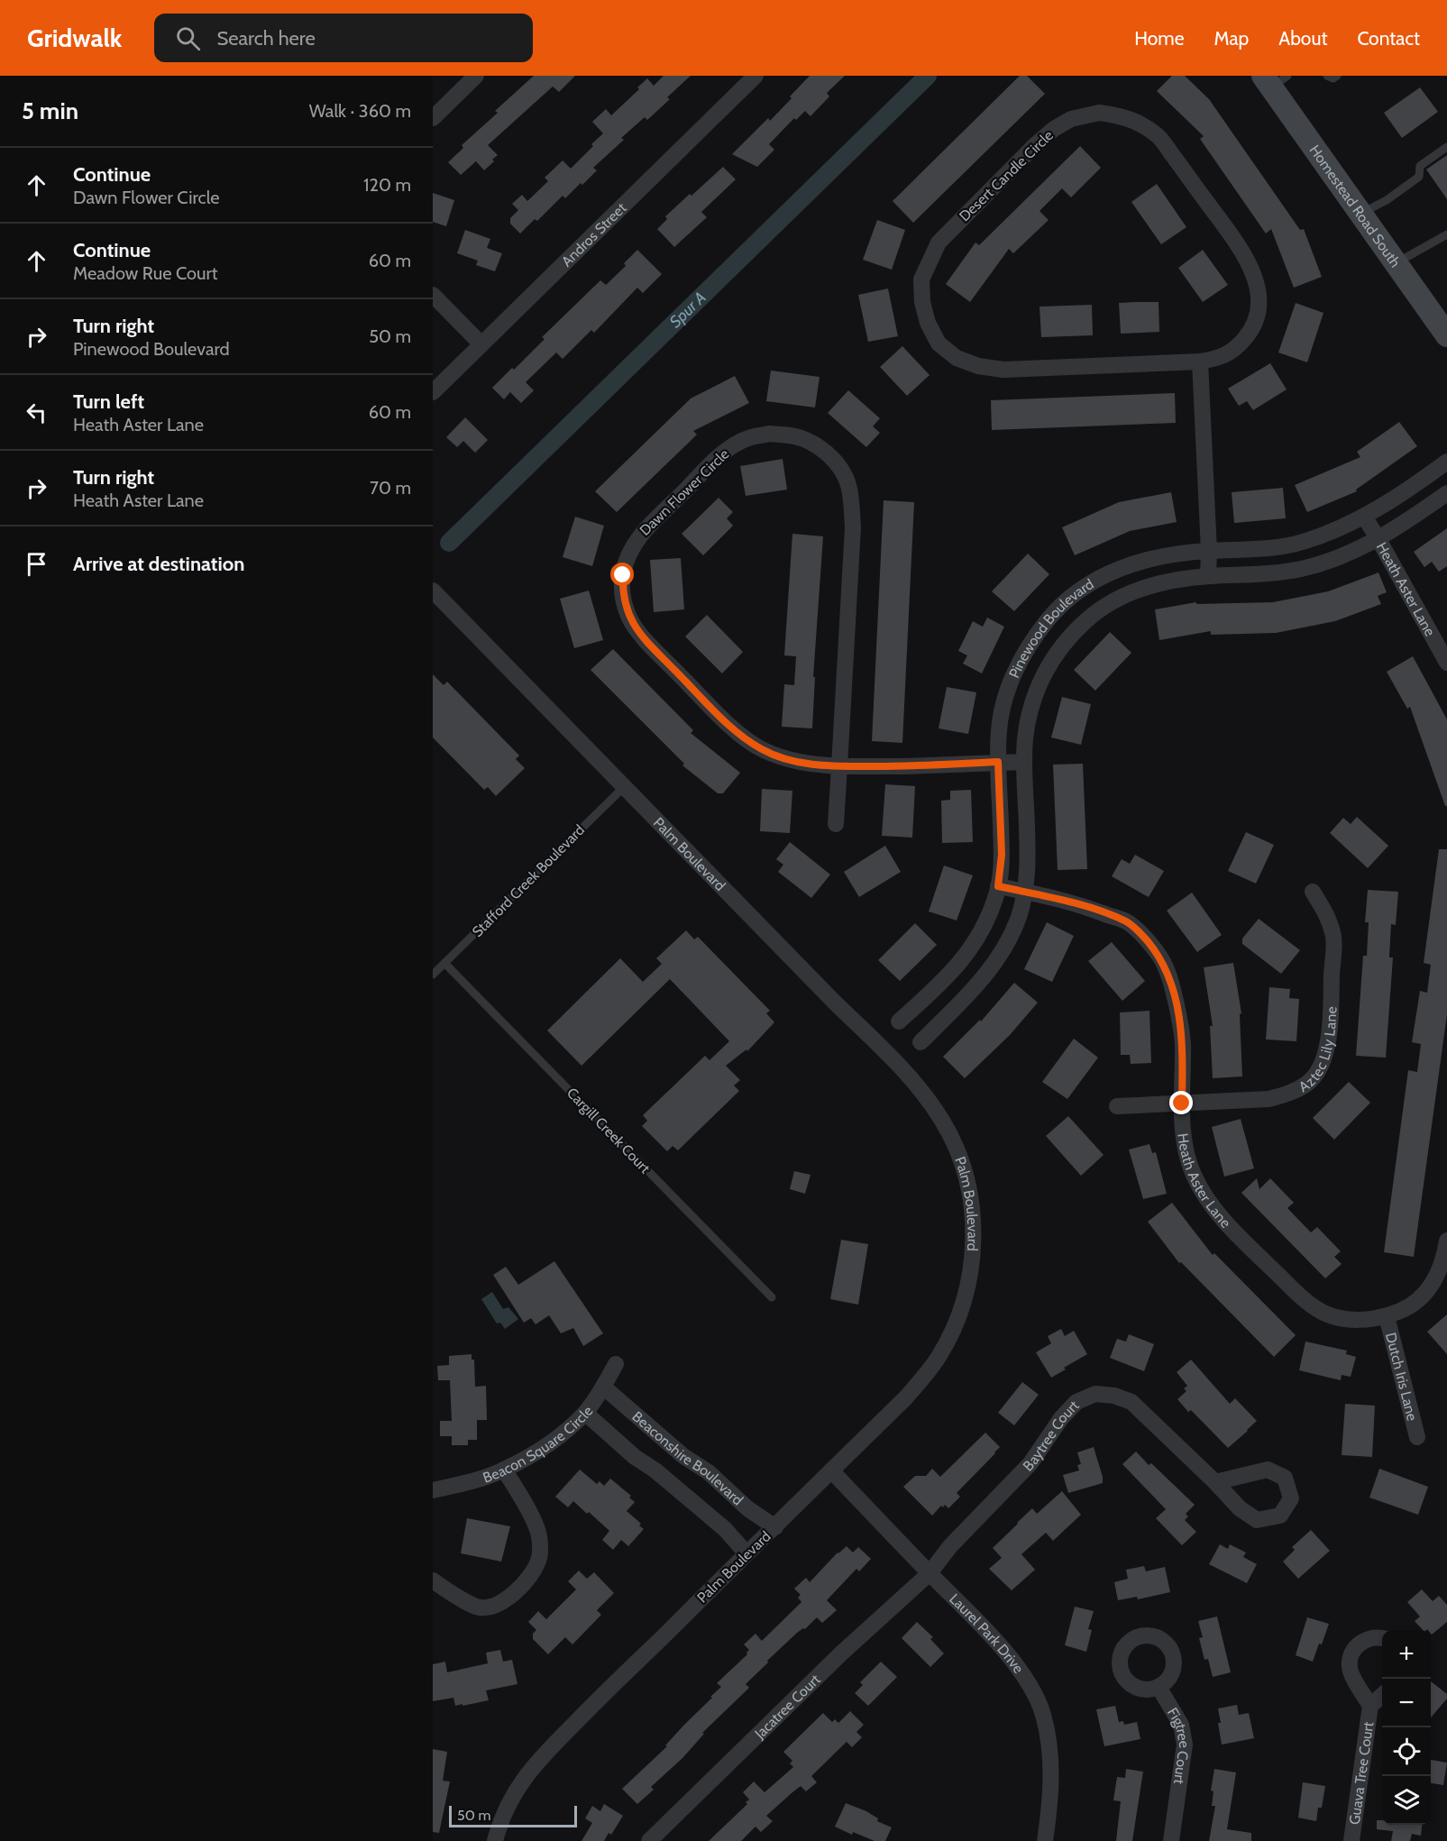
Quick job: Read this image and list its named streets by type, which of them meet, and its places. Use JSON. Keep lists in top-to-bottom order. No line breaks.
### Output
{"streets":{"main road":["Homestead Road South"],"street":["Desert Candle Circle","Andros Street","Dawn Flower Circle","Heath Aster Lane","Pinewood Boulevard","Palm Boulevard","Aztec Lily Lane","Dutch Iris Lane","Baytree Court","Beacon Square Circle","Beaconshire Boulevard","Laurel Park Drive","Jacatree Court","Figtree Court","Guava Tree Court"],"lane":["Stafford Creek Boulevard","Cargill Creek Court"]},"crossings":[["Heath Aster Lane","Pinewood Boulevard"],["Heath Aster Lane","Aztec Lily Lane"],["Heath Aster Lane","Dutch Iris Lane"],["Palm Boulevard","Stafford Creek Boulevard"],["Palm Boulevard","Beaconshire Boulevard"],["Palm Boulevard","Laurel Park Drive"],["Stafford Creek Boulevard","Cargill Creek Court"],["Baytree Court","Laurel Park Drive"],["Baytree Court","Jacatree Court"],["Beacon Square Circle","Beaconshire Boulevard"],["Laurel Park Drive","Jacatree Court"]],"water":["Spur A"],"scale_bar":"50 m","page":{"header":"Gridwalk","search":"Search here","nav":["Home","Map","About","Contact"],"heading":["5 min","Walk · 360 m"],"list":[["Continue","Dawn Flower Circle","120 m"],["Continue","Meadow Rue Court","60 m"],["Turn right","Pinewood Boulevard","50 m"],["Turn left","Heath Aster Lane","60 m"],["Turn right","Heath Aster Lane","70 m"],"Arrive at destination"],"map_buttons":["+","−"],"scale":"50 m"}}
